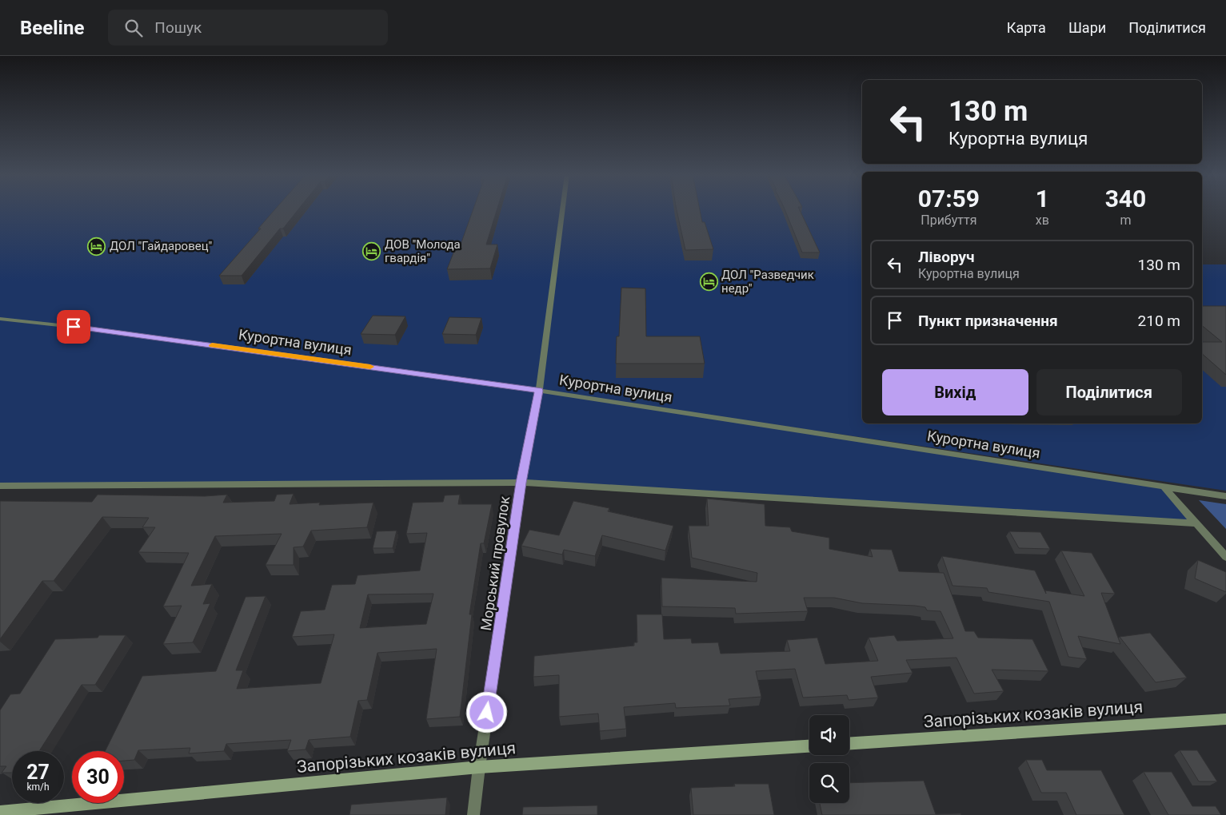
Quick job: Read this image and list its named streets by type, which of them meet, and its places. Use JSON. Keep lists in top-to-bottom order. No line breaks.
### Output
{"streets":{"main road":["Запорізьких козаків вулиця"],"street":["Курортна вулиця","Морський провулок"]},"crossings":[["Курортна вулиця","Морський провулок"],["Морський провулок","Запорізьких козаків вулиця"]],"places":{"hotel":["ДОЛ \"Гайдаровец\"","ДОВ \"Молода гвардія\"","ДОЛ \"Разведчик недр\""]},"page":{"header":"Beeline","search":"Пошук","nav":["Карта","Шари","Поділитися"],"turn":["130 m","Курортна вулиця"],"eta":["07:59","Прибуття","1","хв","340","m"],"list":[{"name":"Ліворуч","note":"Курортна вулиця","value":"130 m"},{"name":"Пункт призначення","value":"210 m"}],"buttons":["Вихід","Поділитися"],"speed":"27 km/h","limit":"30"}}
